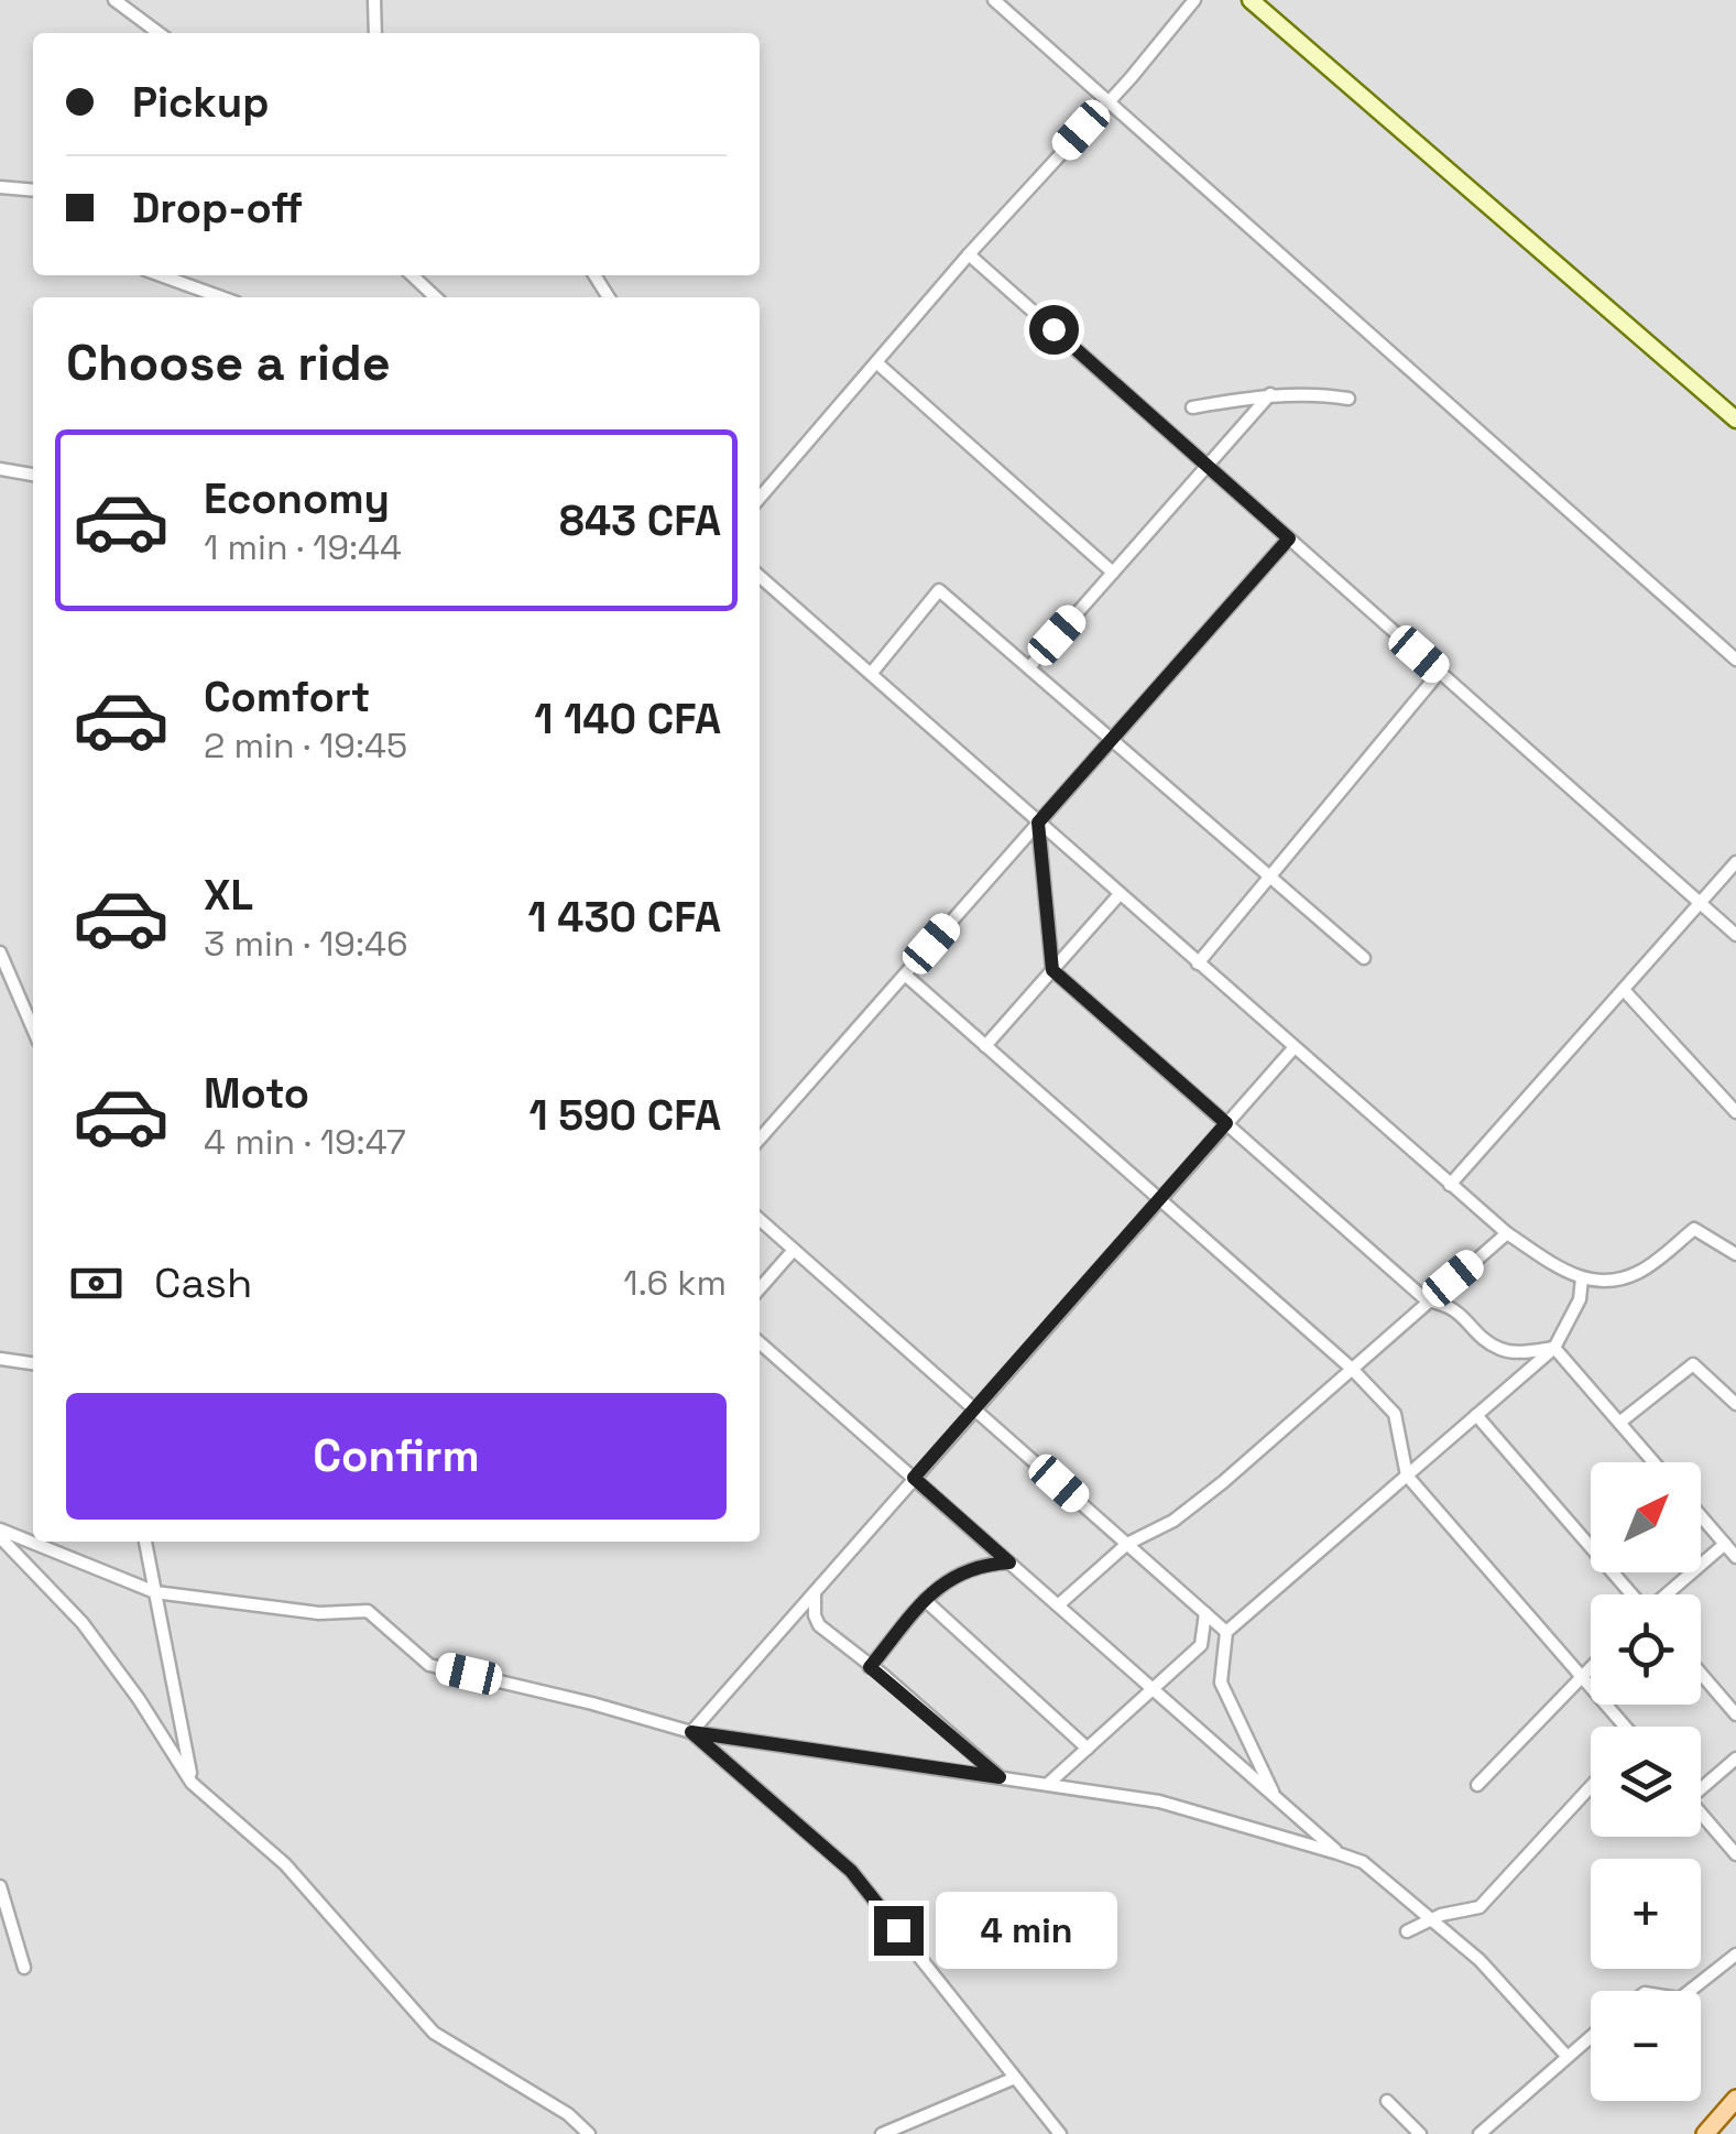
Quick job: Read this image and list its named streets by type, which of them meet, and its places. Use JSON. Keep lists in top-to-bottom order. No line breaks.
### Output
{"north":"top right","page":{"banner":["Pickup","Drop-off"],"heading":"Choose a ride","list":[{"name":"Economy","note":"1 min · 19:44","value":"843 CFA"},{"name":"Comfort","note":"2 min · 19:45","value":"1 140 CFA"},{"name":"XL","note":"3 min · 19:46","value":"1 430 CFA"},{"name":"Moto","note":"4 min · 19:47","value":"1 590 CFA"}],"pay":["Cash","1.6 km"],"buttons":"Confirm","map_buttons":["+","−"],"bubble":"4 min"}}
